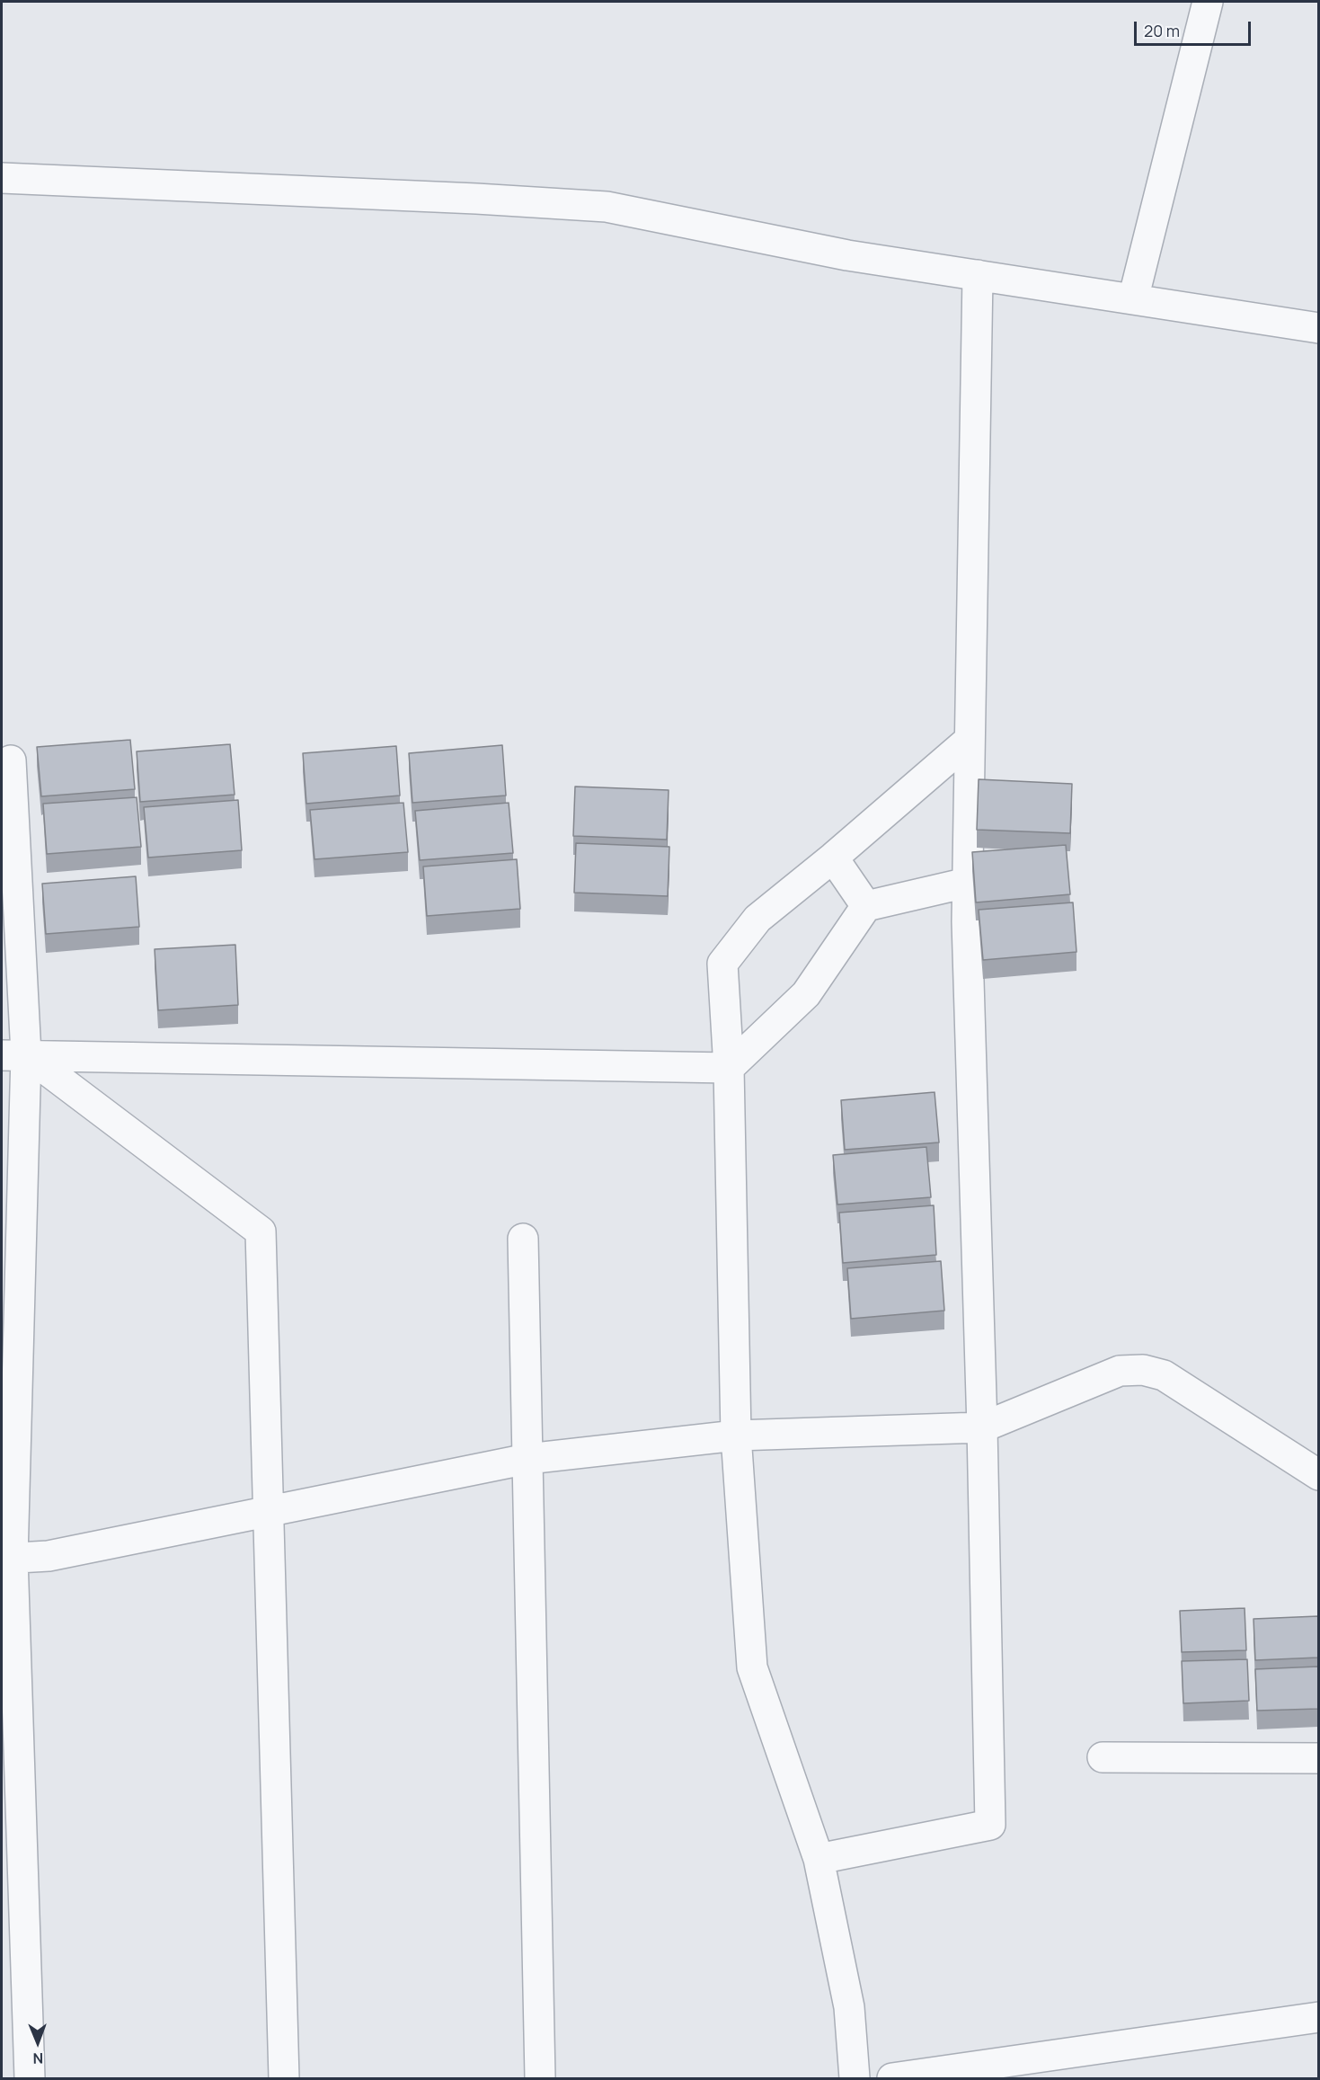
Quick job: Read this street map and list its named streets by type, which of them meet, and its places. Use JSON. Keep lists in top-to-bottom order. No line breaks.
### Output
{"scale_bar":"20 m","north":"bottom"}
